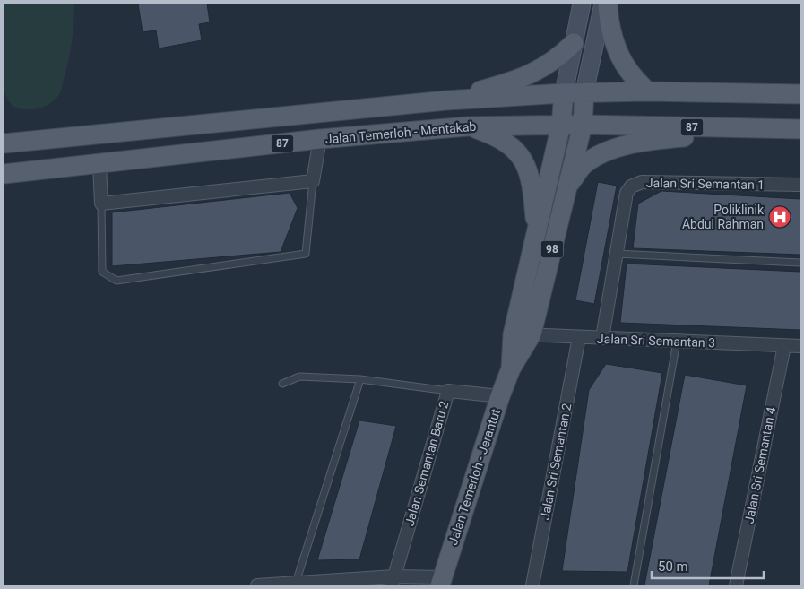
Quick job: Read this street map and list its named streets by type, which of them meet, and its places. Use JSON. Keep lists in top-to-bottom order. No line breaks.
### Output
{"streets":{"main road":["87","Jalan Temerloh - Mentakab","98","Jalan Temerloh - Jerantut"],"street":["Jalan Sri Semantan 1","Jalan Sri Semantan 3","Jalan Sri Semantan 2","Jalan Semantan Baru 2","Jalan Sri Semantan 4"]},"crossings":[["87","Jalan Temerloh - Jerantut"],["Jalan Temerloh - Mentakab","Jalan Temerloh - Jerantut"],["Jalan Sri Semantan 1","Jalan Sri Semantan 3"],["Jalan Sri Semantan 3","Jalan Sri Semantan 2"],["Jalan Sri Semantan 3","Jalan Sri Semantan 4"],["Jalan Sri Semantan 3","Jalan Temerloh - Jerantut"],["Jalan Semantan Baru 2","Jalan Temerloh - Jerantut"]],"places":{"hospital":["Poliklinik Abdul Rahman"]},"scale_bar":"50 m"}
